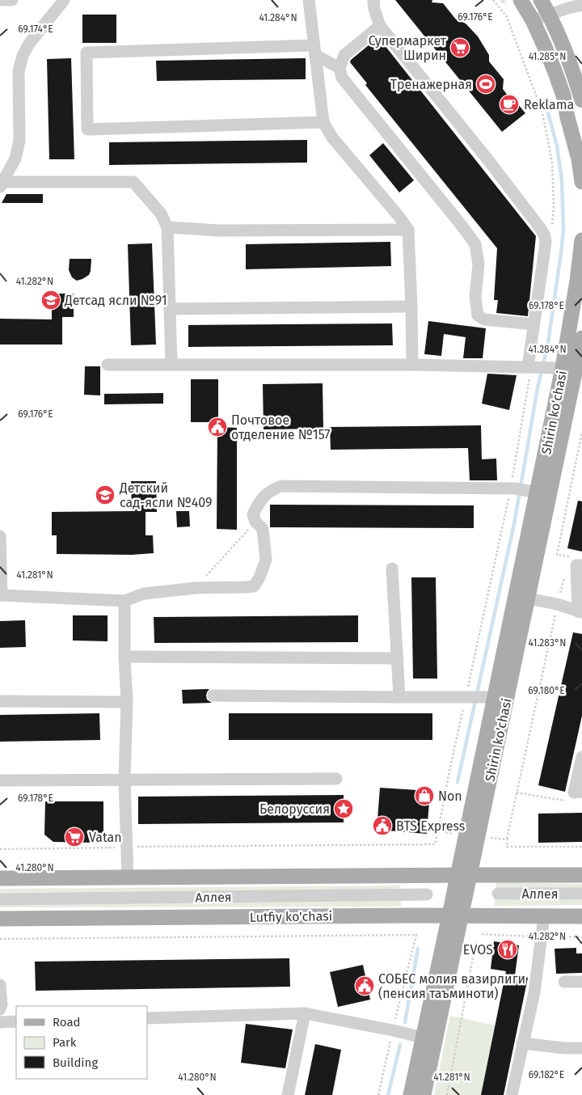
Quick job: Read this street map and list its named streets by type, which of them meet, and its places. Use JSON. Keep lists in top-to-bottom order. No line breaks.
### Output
{"streets":{"main road":["Shirin ko'chasi","Lutfiy ko'chasi"],"street":["Аллея"]},"crossings":[["Shirin ko'chasi","Lutfiy ko'chasi"]],"places":{"supermarket":["Супермаркет Ширин","Vatan"],"sports":["Тренажерная"],"cafe":["Reklama"],"school or university":["Детсад ясли №91","Детский сад-ясли №409"],"public building":["Почтовое отделение №157","BTS Express","СОБЕС молия вазирлиги (пенсия таъминоти)"],"shop":["Non"],"place":["Белоруссия"],"restaurant":["EVOS"]},"legend":["Road","Park","Building"],"coordinates":["69.176°E","41.284°N","69.174°E","41.285°N","41.282°N","69.178°E","41.281°N","41.283°N","69.180°E","41.280°N","69.182°E"]}
